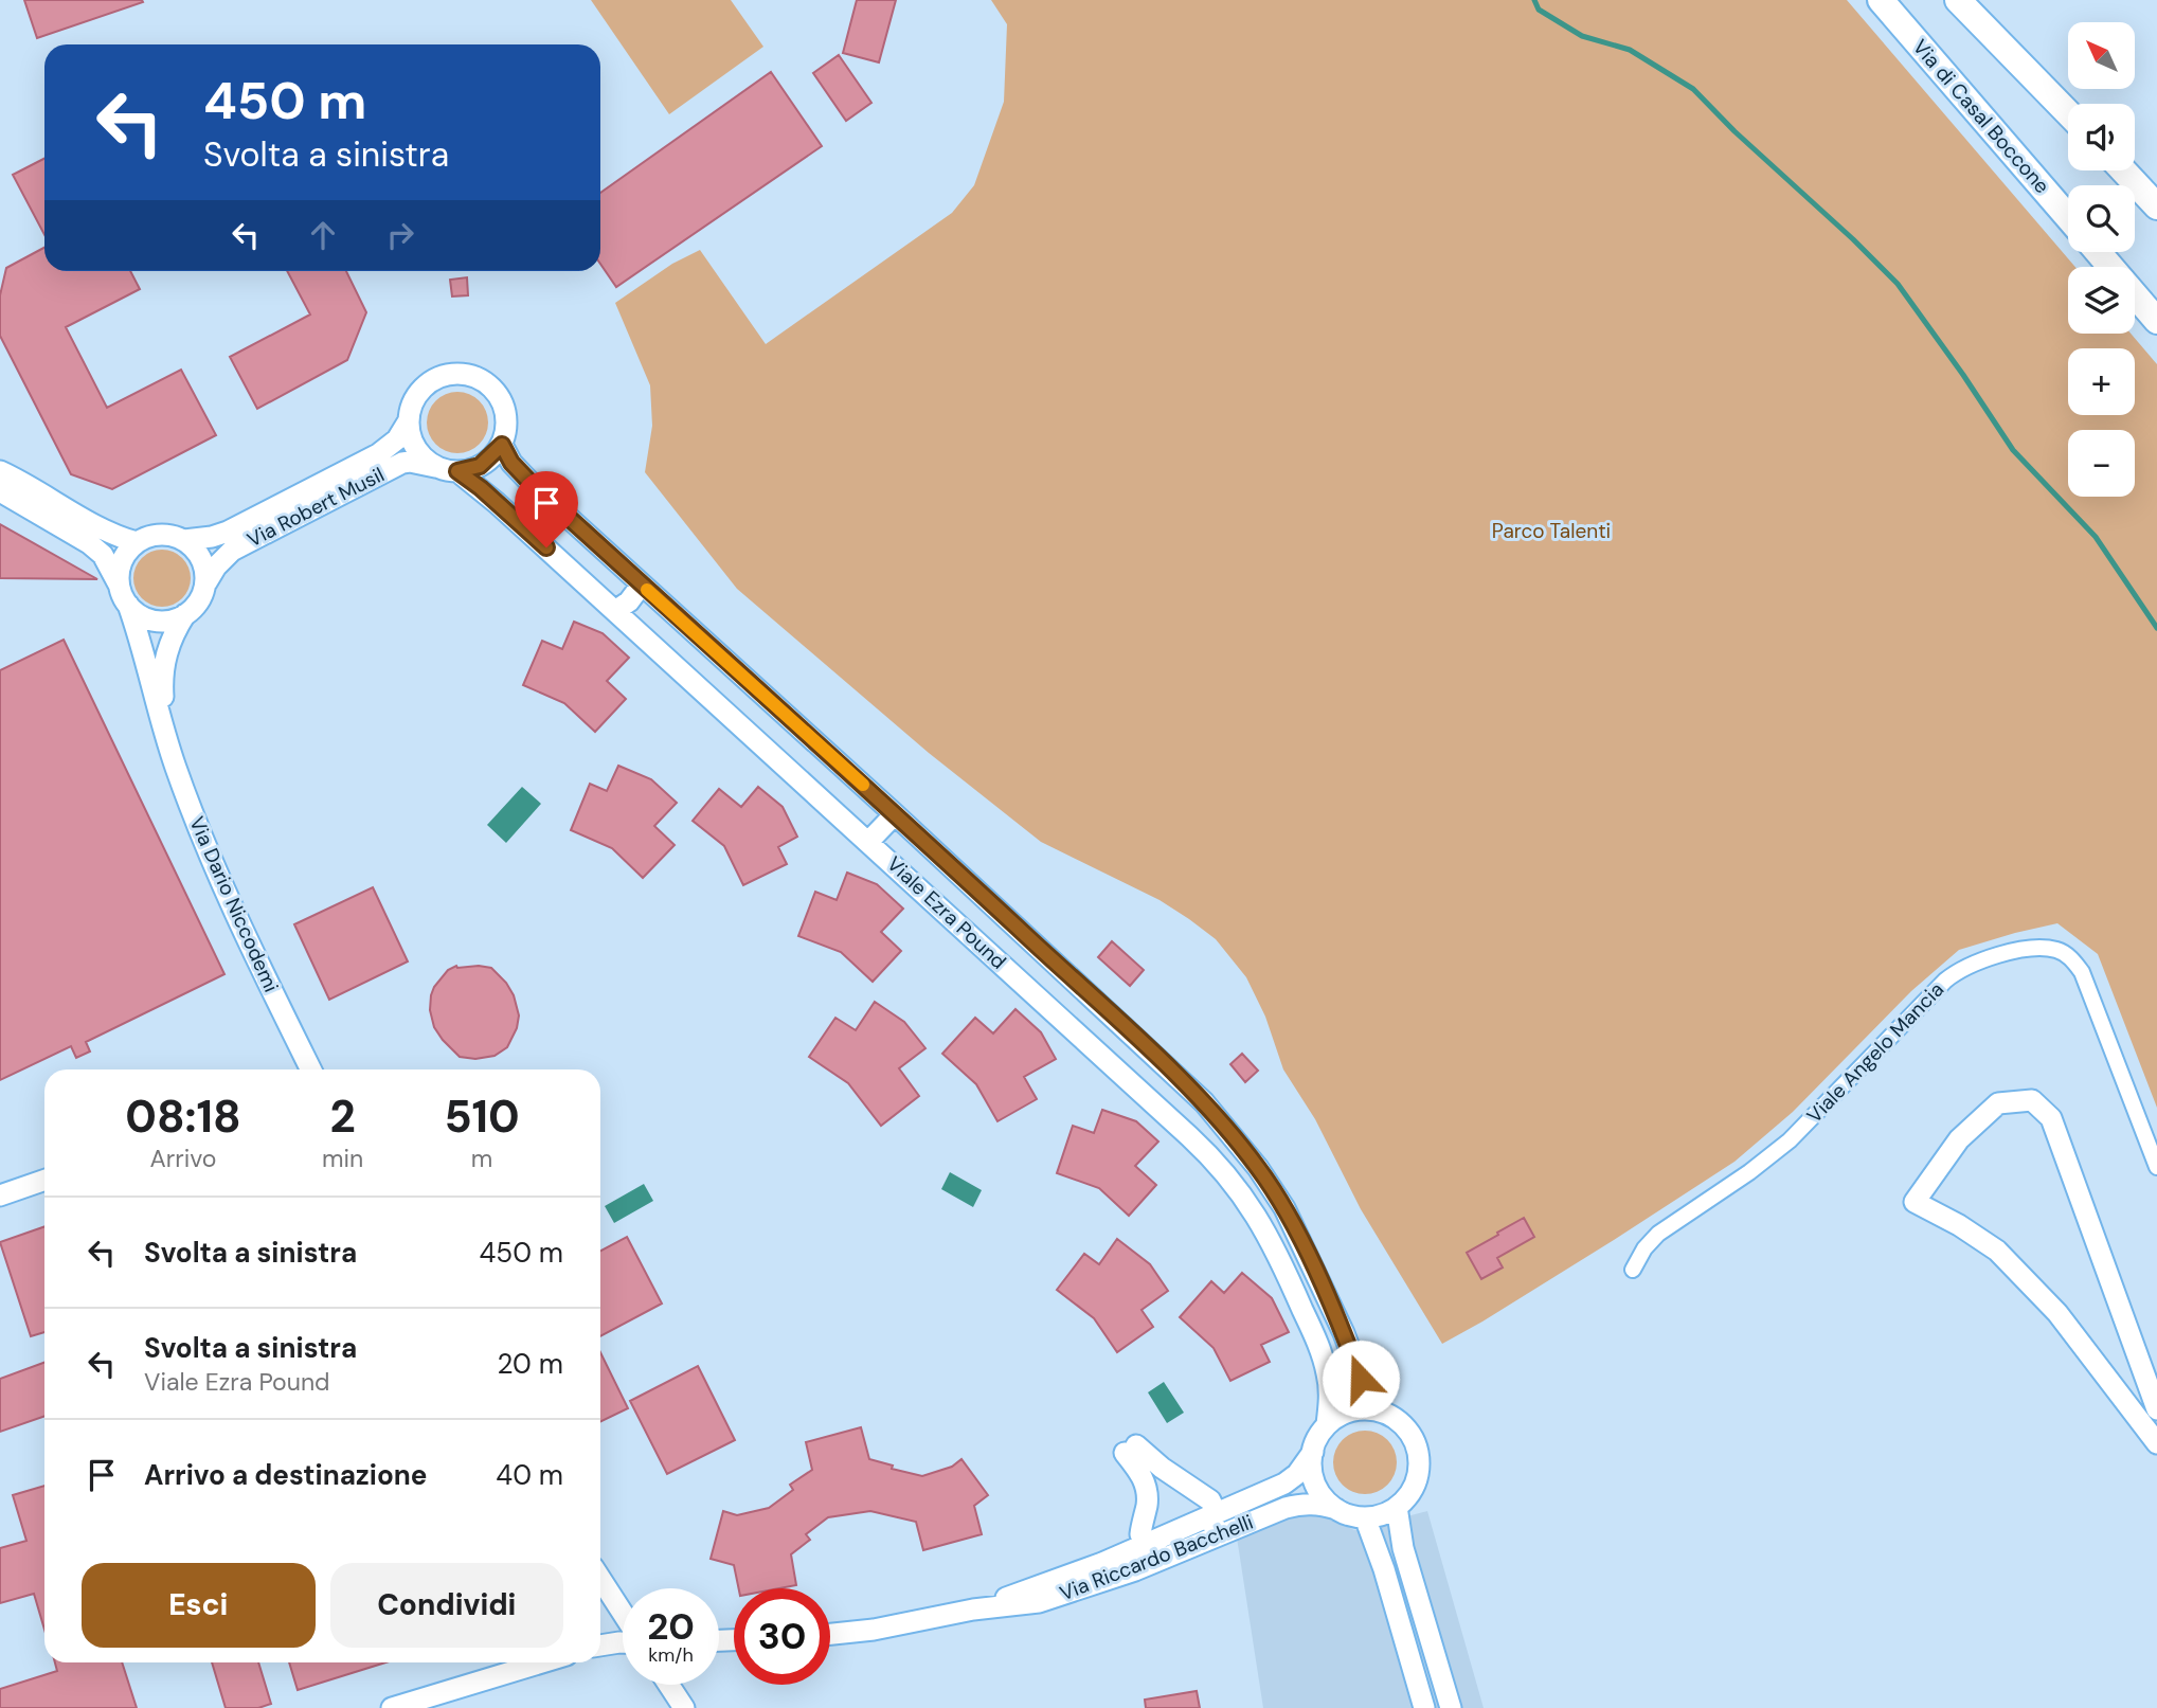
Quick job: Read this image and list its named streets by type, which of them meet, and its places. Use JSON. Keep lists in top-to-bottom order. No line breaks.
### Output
{"streets":{"street":["Via di Casal Boccone","Via Robert Musil","Via Dario Niccodemi","Viale Ezra Pound","Viale Angelo Mancia","Via Riccardo Bacchelli"]},"crossings":[["Via Robert Musil","Via Dario Niccodemi"],["Via Robert Musil","Viale Ezra Pound"],["Viale Ezra Pound","Via Riccardo Bacchelli"]],"parks":["Parco Talenti"],"north":"top left","page":{"map_buttons":["+","−"],"turn":["450 m","Svolta a sinistra"],"eta":["08:18","Arrivo","2","min","510","m"],"list":[{"name":"Svolta a sinistra","value":"450 m"},{"name":"Svolta a sinistra","note":"Viale Ezra Pound","value":"20 m"},{"name":"Arrivo a destinazione","value":"40 m"}],"buttons":["Esci","Condividi"],"speed":"20 km/h","limit":"30"}}
